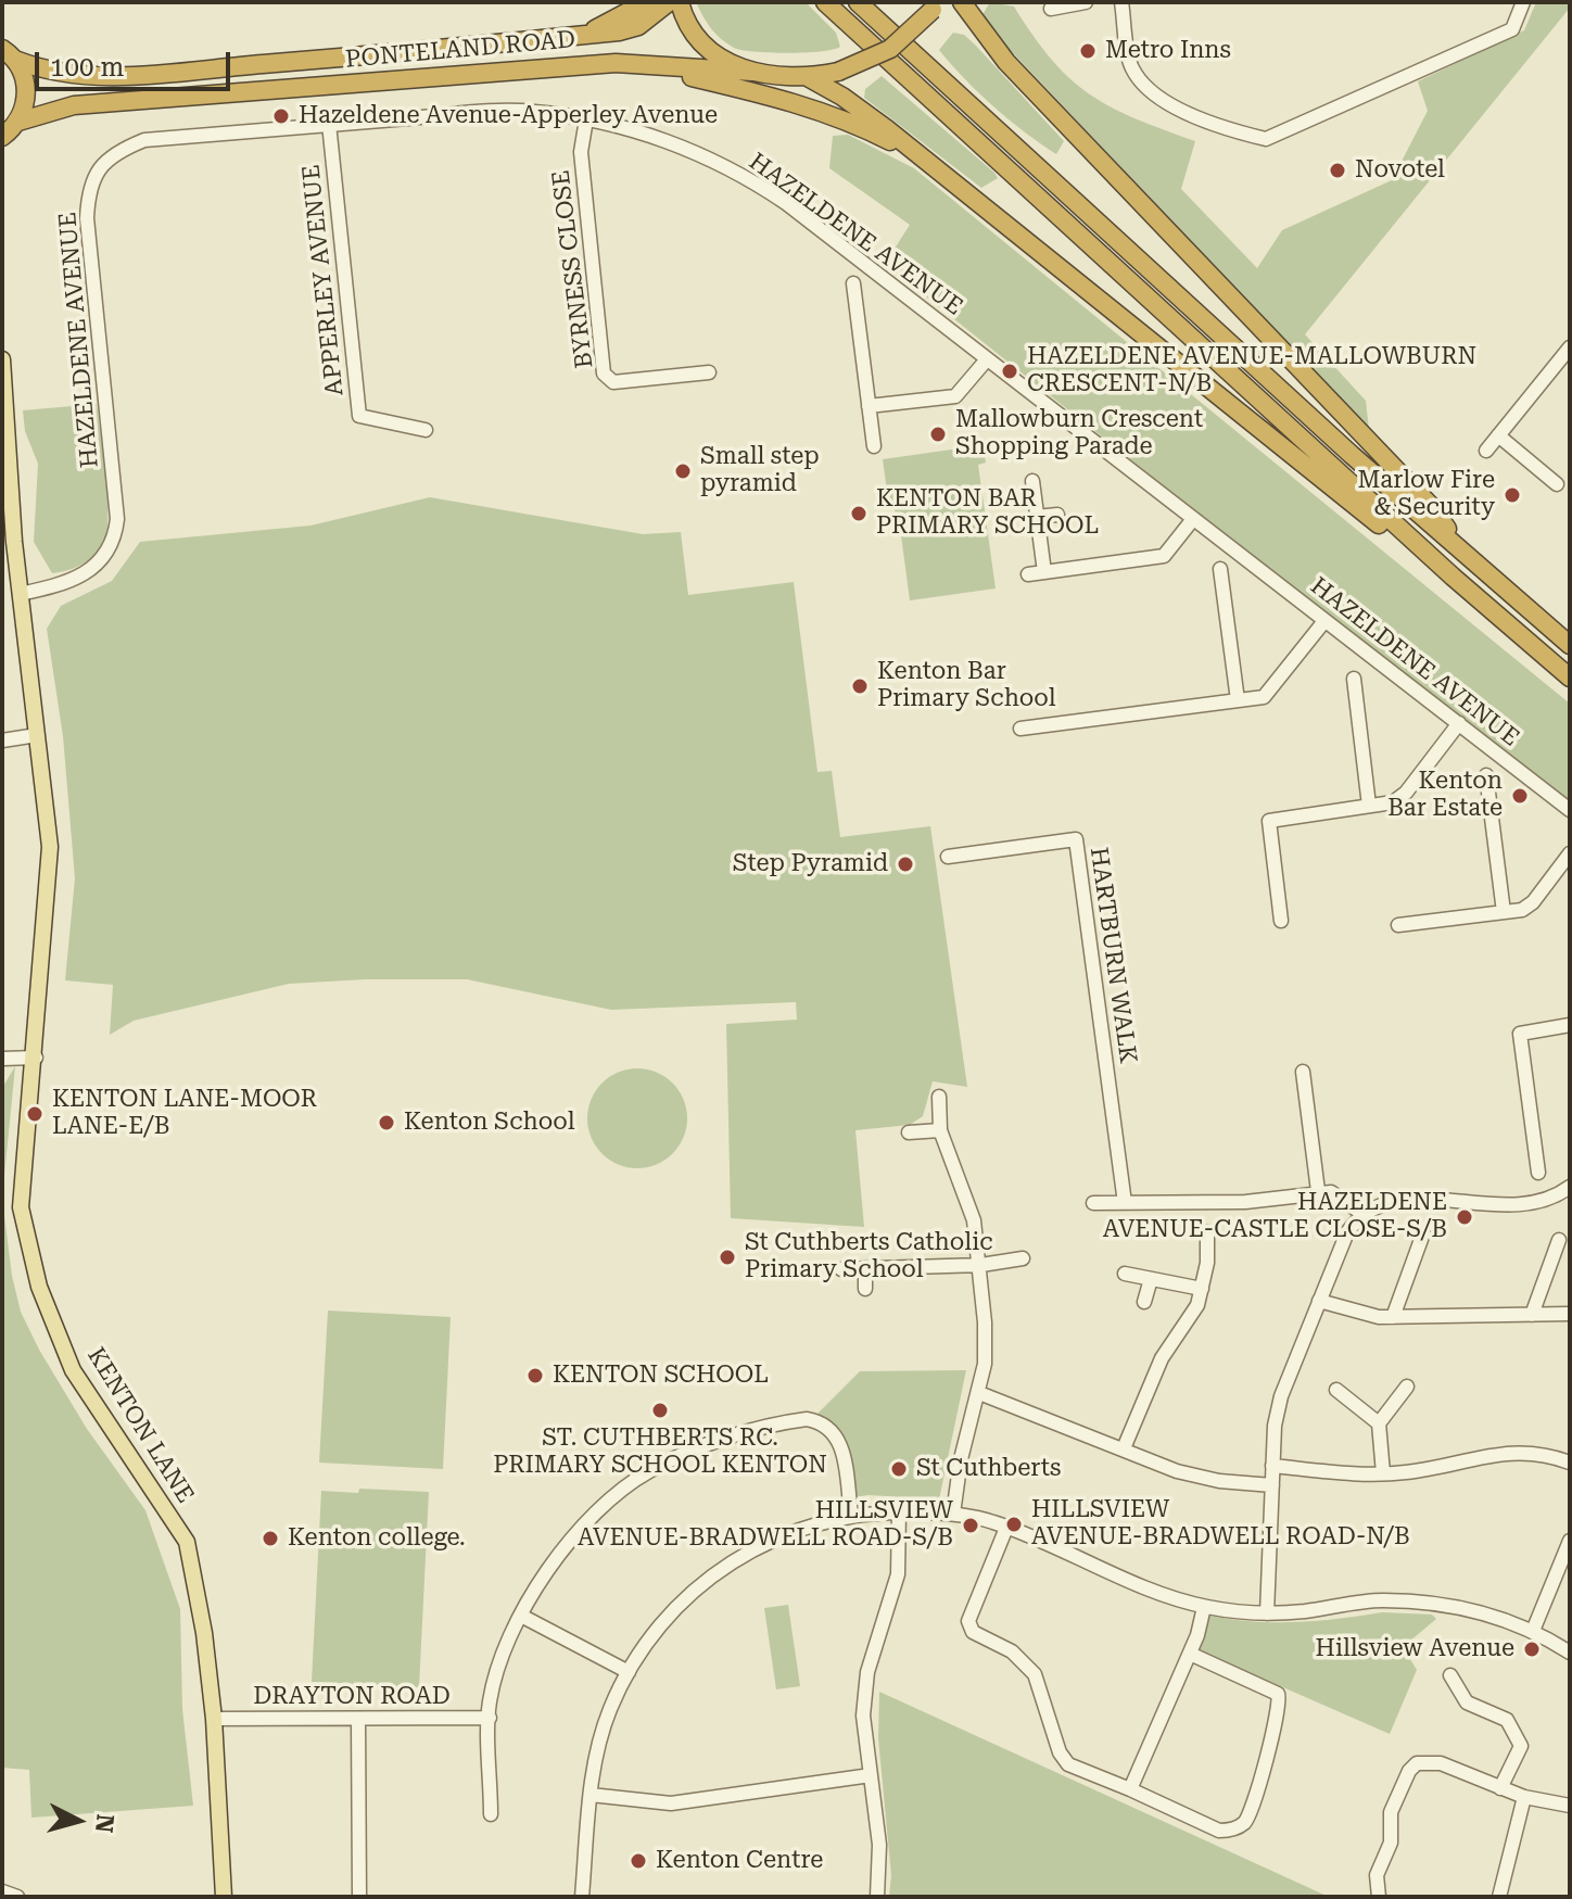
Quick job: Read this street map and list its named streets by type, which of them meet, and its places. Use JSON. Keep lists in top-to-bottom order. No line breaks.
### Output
{"streets":{"highway":["PONTELAND ROAD"],"main road":["KENTON LANE"],"street":["HAZELDENE AVENUE","BYRNESS CLOSE","APPERLEY AVENUE","HARTBURN WALK","DRAYTON ROAD"]},"crossings":[["HAZELDENE AVENUE","BYRNESS CLOSE"],["HAZELDENE AVENUE","APPERLEY AVENUE"],["HAZELDENE AVENUE","KENTON LANE"],["KENTON LANE","DRAYTON ROAD"]],"places":["Metro Inns","Hazeldene Avenue-Apperley Avenue","Novotel","HAZELDENE AVENUE-MALLOWBURN CRESCENT-N/B","Mallowburn Crescent Shopping Parade","Small step pyramid","Marlow Fire & Security","KENTON BAR PRIMARY SCHOOL","Kenton Bar Primary School","Kenton Bar Estate","Step Pyramid","KENTON LANE-MOOR LANE-E/B","Kenton School","HAZELDENE AVENUE-CASTLE CLOSE-S/B","St Cuthberts Catholic Primary School","KENTON SCHOOL","ST. CUTHBERTS RC. PRIMARY SCHOOL KENTON","St Cuthberts","HILLSVIEW AVENUE-BRADWELL ROAD-N/B","HILLSVIEW AVENUE-BRADWELL ROAD-S/B","Kenton college.","Hillsview Avenue","Kenton Centre"],"scale_bar":"100 m","north":"right"}
